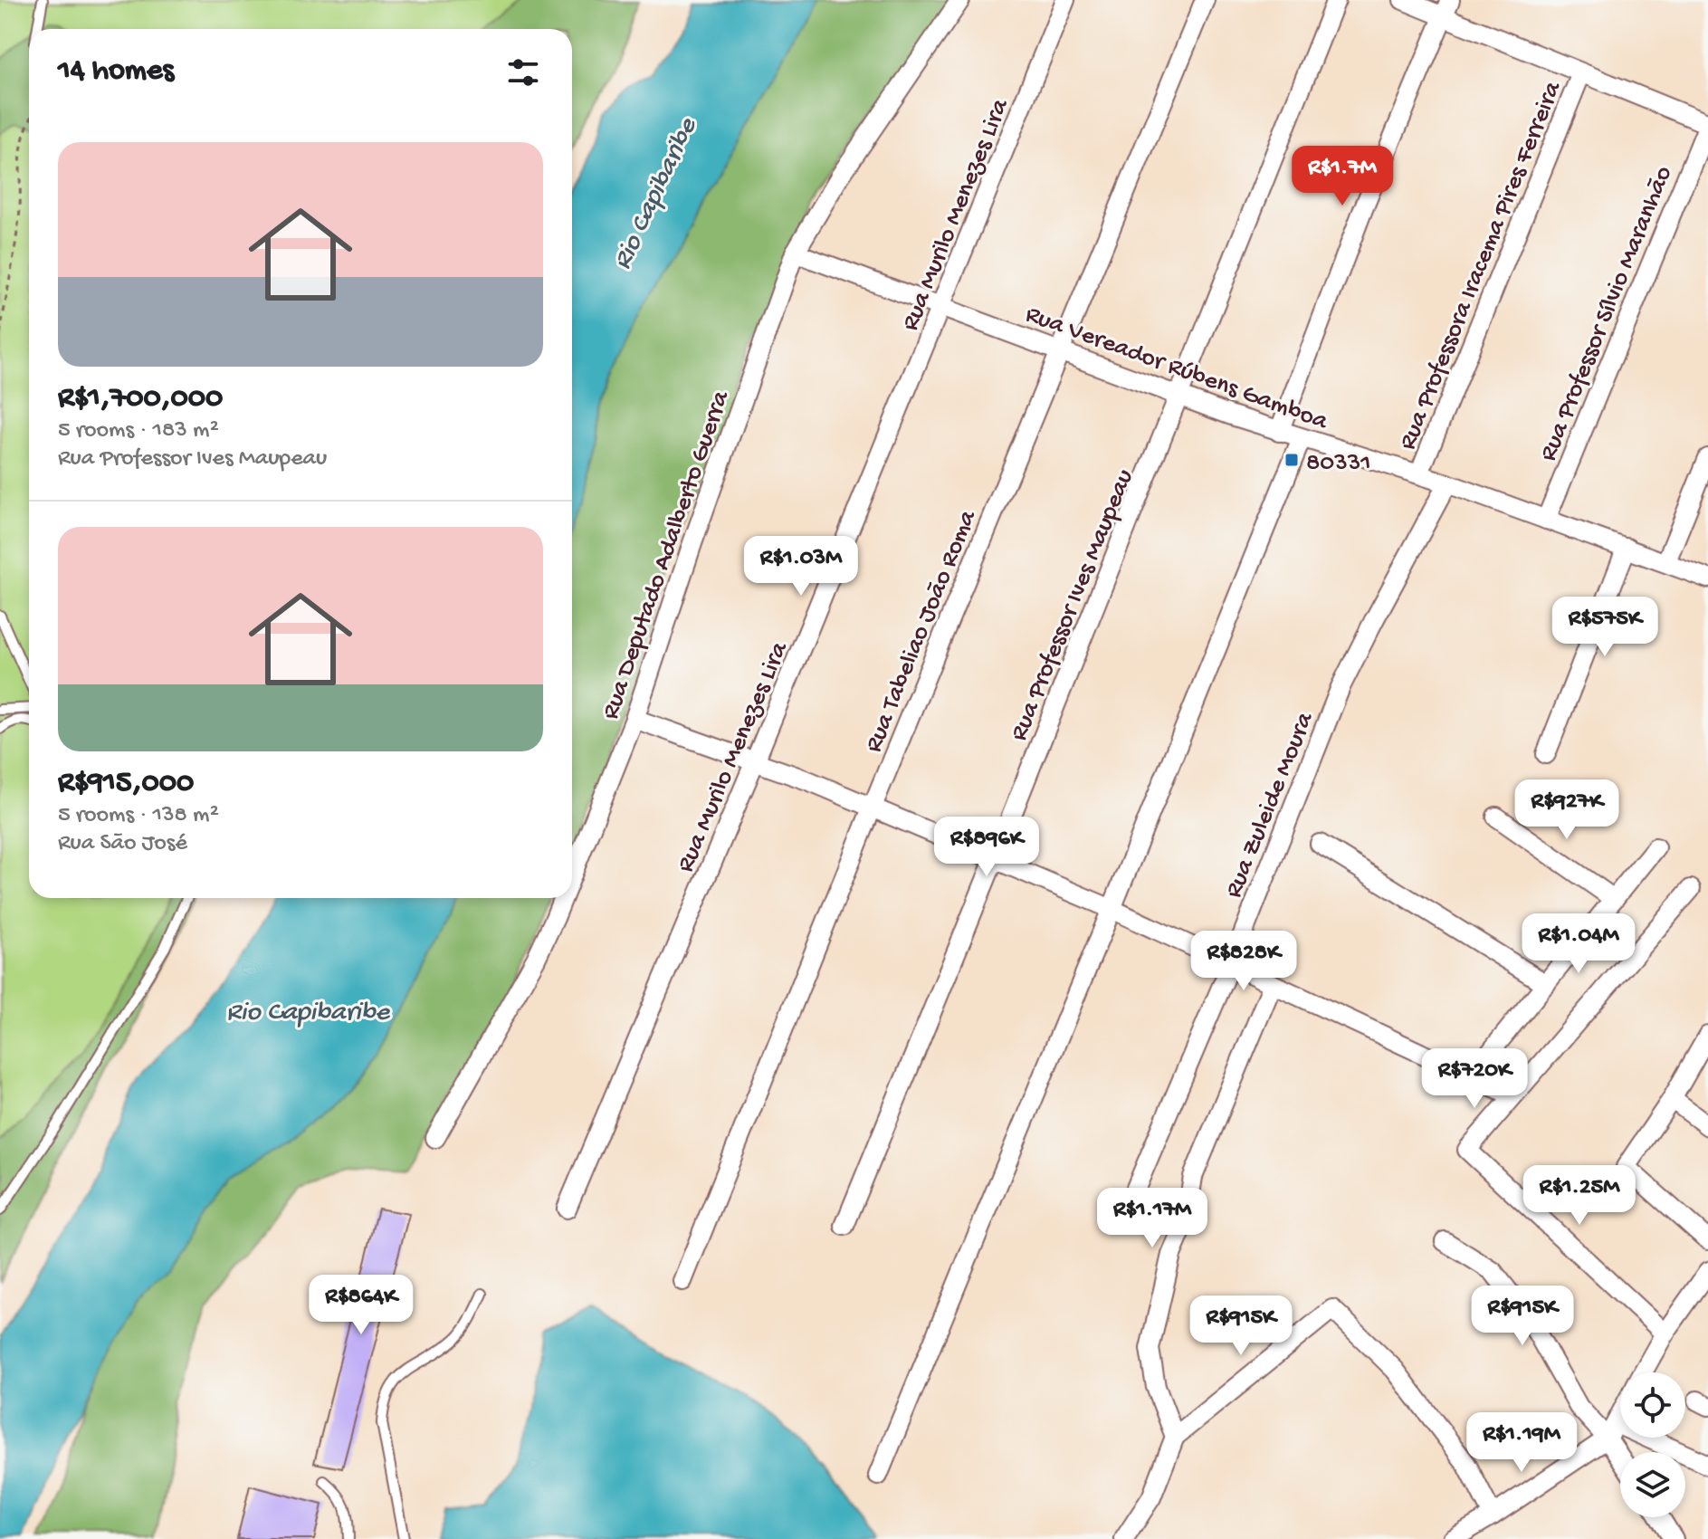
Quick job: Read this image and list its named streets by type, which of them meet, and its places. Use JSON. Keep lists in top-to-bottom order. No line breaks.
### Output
{"streets":{"street":["Rua Murilo Menezes Lira","Rua Professora Iracema Pires Ferreira","Rua Professor Sílvio Maranhão","Rua Vereador Rúbens Gamboa","Rua Deputado Adalberto Guerra","Rua Professor Ives Maupeau","Rua Tabeliao João Roma","Rua Zuleide Moura"]},"crossings":[["Rua Murilo Menezes Lira","Rua Vereador Rúbens Gamboa"],["Rua Professora Iracema Pires Ferreira","Rua Vereador Rúbens Gamboa"],["Rua Professor Sílvio Maranhão","Rua Vereador Rúbens Gamboa"],["Rua Vereador Rúbens Gamboa","Rua Deputado Adalberto Guerra"],["Rua Vereador Rúbens Gamboa","Rua Professor Ives Maupeau"],["Rua Vereador Rúbens Gamboa","Rua Tabeliao João Roma"],["Rua Vereador Rúbens Gamboa","Rua Zuleide Moura"]],"water":["Rio Capibaribe"],"places":{"transit":["80331"]},"page":{"heading":"14 homes","list":[{"name":"R$1,700,000","note":"5 rooms · 183 m² · Rua Professor Ives Maupeau"},{"name":"R$915,000","note":"5 rooms · 138 m² · Rua São José"}],"price":["R$1.7M","R$1.03M","R$575K","R$927K","R$896K","R$1.04M","R$828K","R$720K","R$1.25M","R$1.17M","R$864K","R$915K","R$915K","R$1.19M"]}}
